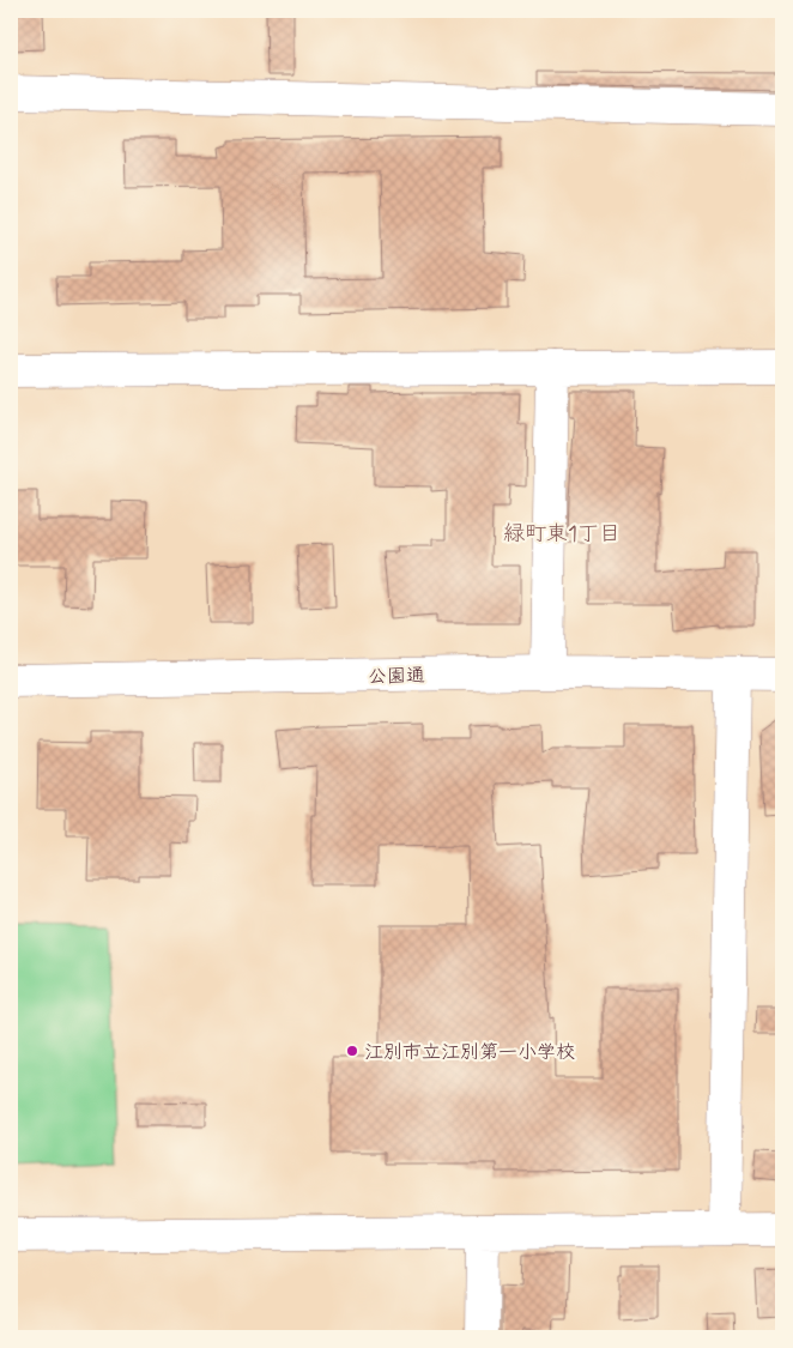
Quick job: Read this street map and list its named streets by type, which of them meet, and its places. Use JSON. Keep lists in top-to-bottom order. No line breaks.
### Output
{"streets":{"street":["公園通"]},"districts":["緑町東1丁目"],"places":["江別市立江別第一小学校"]}
